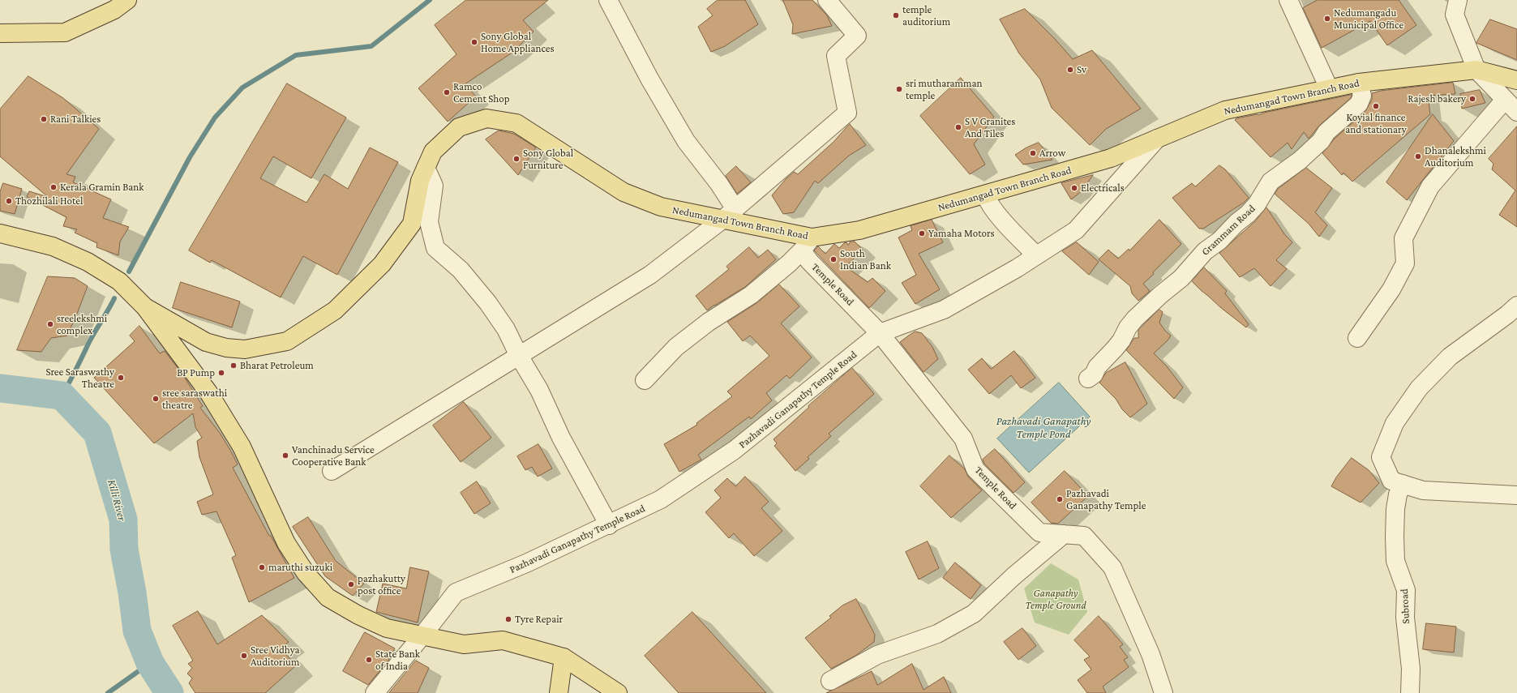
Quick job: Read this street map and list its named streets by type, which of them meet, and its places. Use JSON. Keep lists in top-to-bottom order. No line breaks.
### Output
{"streets":{"main road":["Nedumangad Town Branch Road"],"street":["Grammam Road","Temple Road","Pazhavadi Ganapathy Temple Road","Subroad"]},"crossings":[["Nedumangad Town Branch Road","Grammam Road"],["Nedumangad Town Branch Road","Temple Road"],["Nedumangad Town Branch Road","Pazhavadi Ganapathy Temple Road"],["Temple Road","Pazhavadi Ganapathy Temple Road"]],"water":["Pazhavadi Ganapathy Temple Pond","Killi River"],"parks":["Ganapathy Temple Ground"],"places":["temple auditorium","Nedumangadu Municipal Office","Sony Global Home Appliances","Sv","sri mutharamman temple","Ramco Cement Shop","Rajesh bakery","Koyial finance and stationary","Rani Talkies","S V Granites And Tiles","Arrow","Dhanalekshmi Auditorium","Sony Global Furniture","Kerala Gramin Bank","Electricals","Thozhilali Hotel","Yamaha Motors","South Indian Bank","sreelekshmi complex","Bharat Petroleum","BP Pump","Sree Saraswathy Theatre","sree saraswathi theatre","Vanchinadu Service Cooperative Bank","Pazhavadi Ganapathy Temple","maruthi suzuki","pazhakutty post office","Tyre Repair","Sree Vidhya Auditorium","State Bank of India"]}
